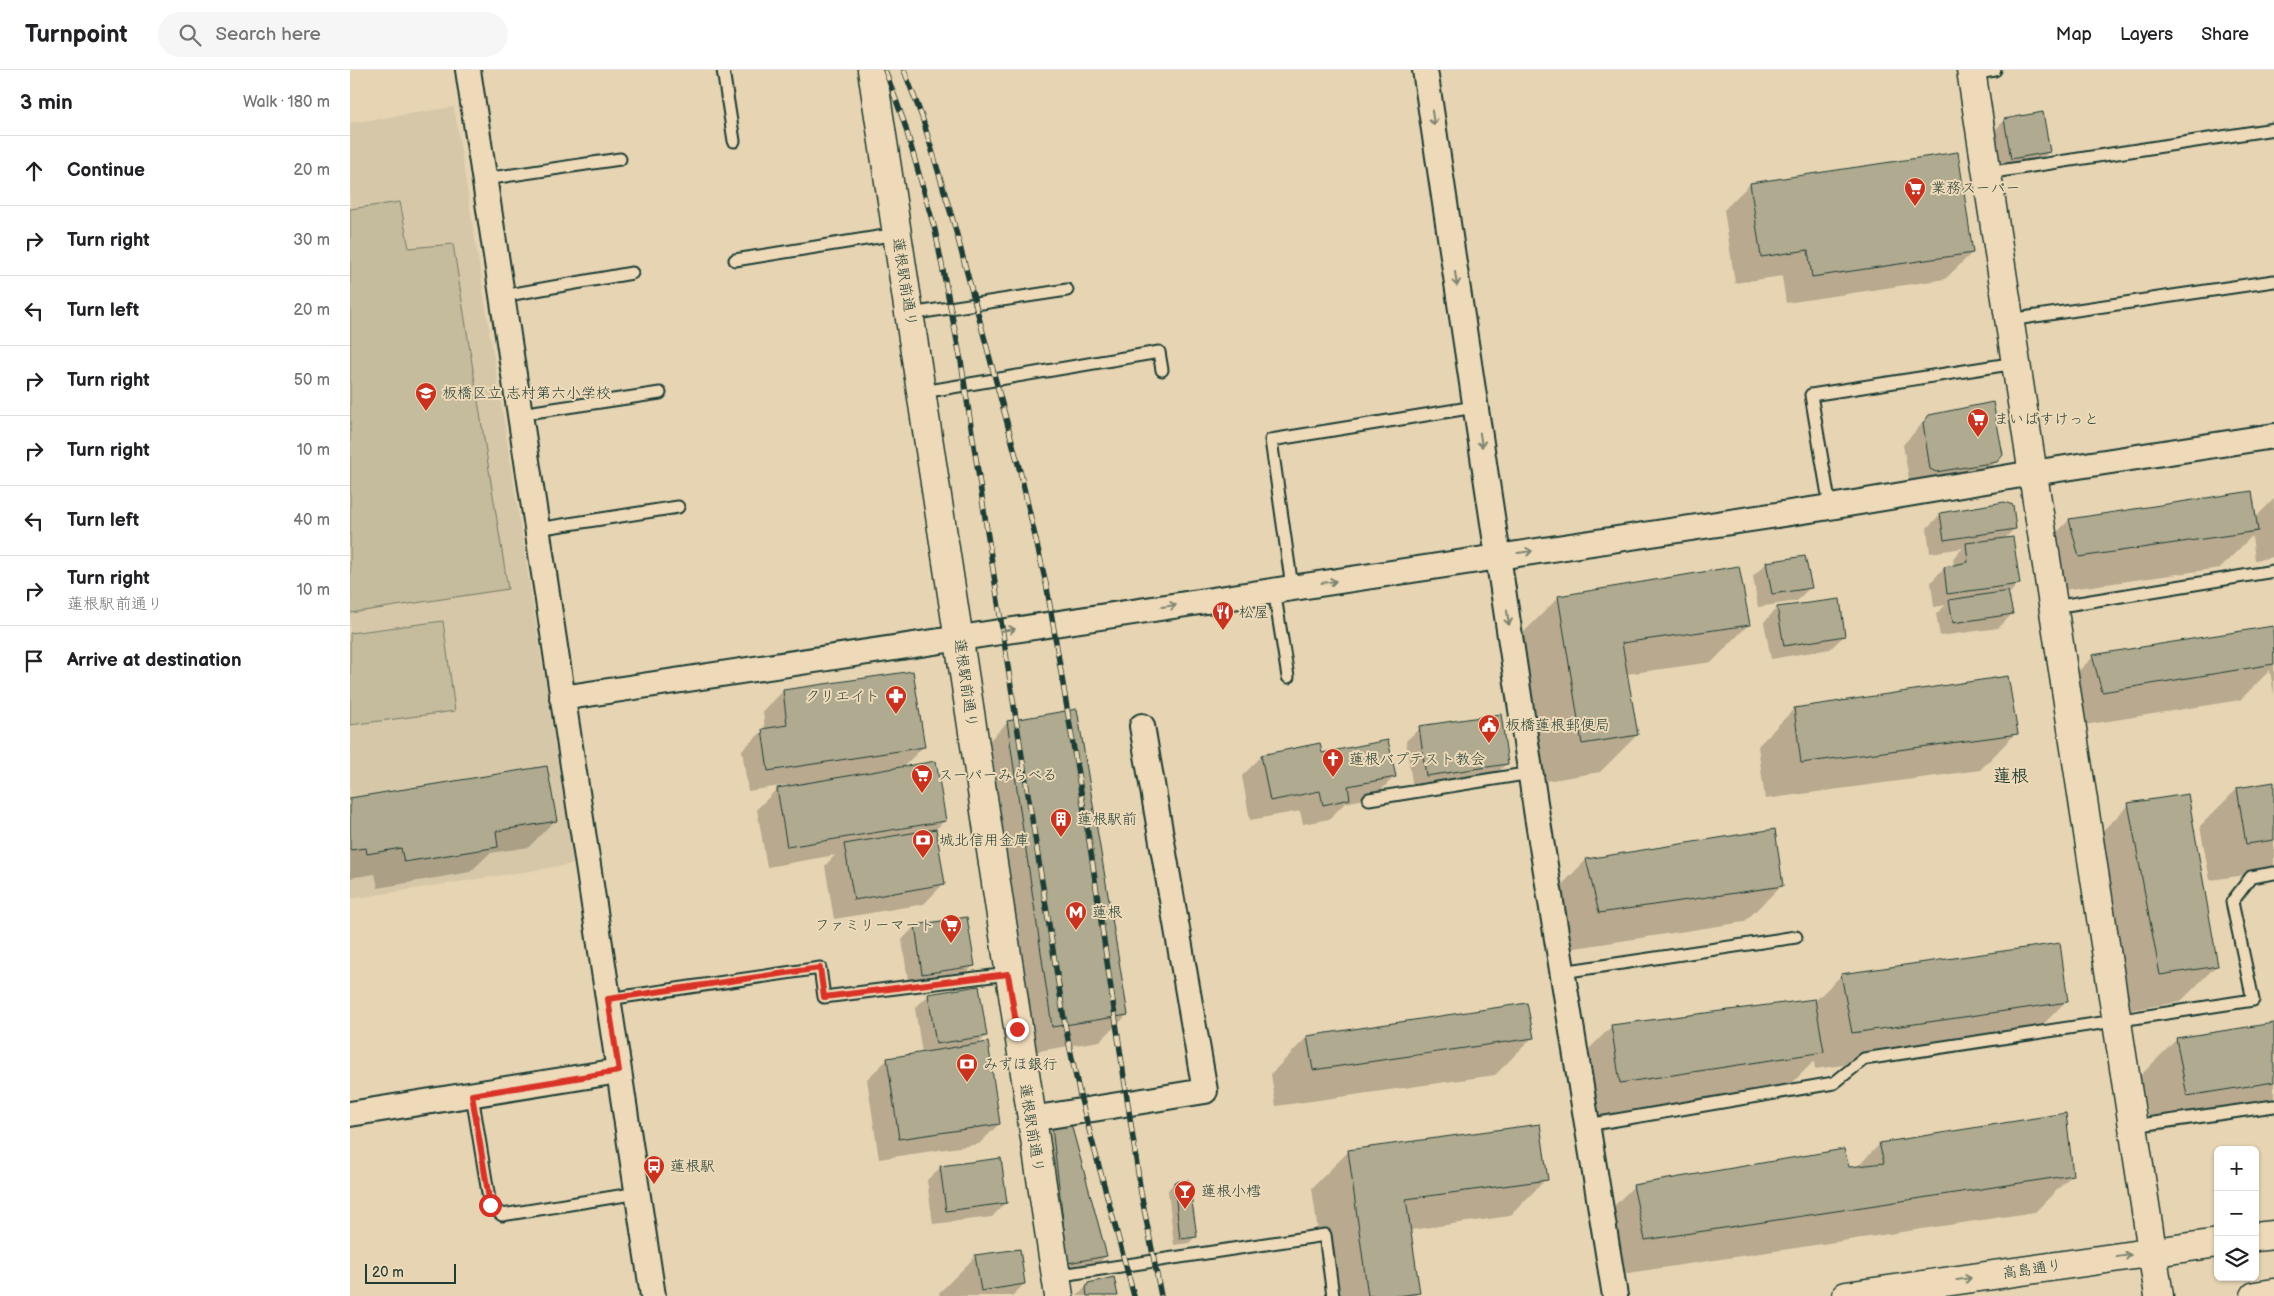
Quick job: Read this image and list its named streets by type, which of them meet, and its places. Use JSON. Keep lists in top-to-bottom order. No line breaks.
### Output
{"streets":{"street":["蓮根駅前通り","高島通り"]},"one_way":["高島通り"],"districts":["蓮根"],"places":{"supermarket":["業務スーパー","まいばすけっと","スーパーみらべる","ファミリーマート"],"school or university":["板橋区立 志村第六小学校"],"restaurant":["松屋"],"pharmacy":["クリエイト"],"public building":["板橋蓮根郵便局"],"church":["蓮根バプテスト教会"],"building":["蓮根駅前"],"bank":["城北信用金庫","みずほ銀行"],"metro station":["蓮根"],"bus stop":["蓮根駅"],"bar":["蓮根小樰"]},"scale_bar":"20 m","page":{"header":"Turnpoint","search":"Search here","nav":["Map","Layers","Share"],"heading":["3 min","Walk · 180 m"],"list":[["Continue","20 m"],["Turn right","30 m"],["Turn left","20 m"],["Turn right","50 m"],["Turn right","10 m"],["Turn left","40 m"],["Turn right","蓮根駅前通り","10 m"],"Arrive at destination"],"map_buttons":["+","−"],"scale":"20 m"}}
